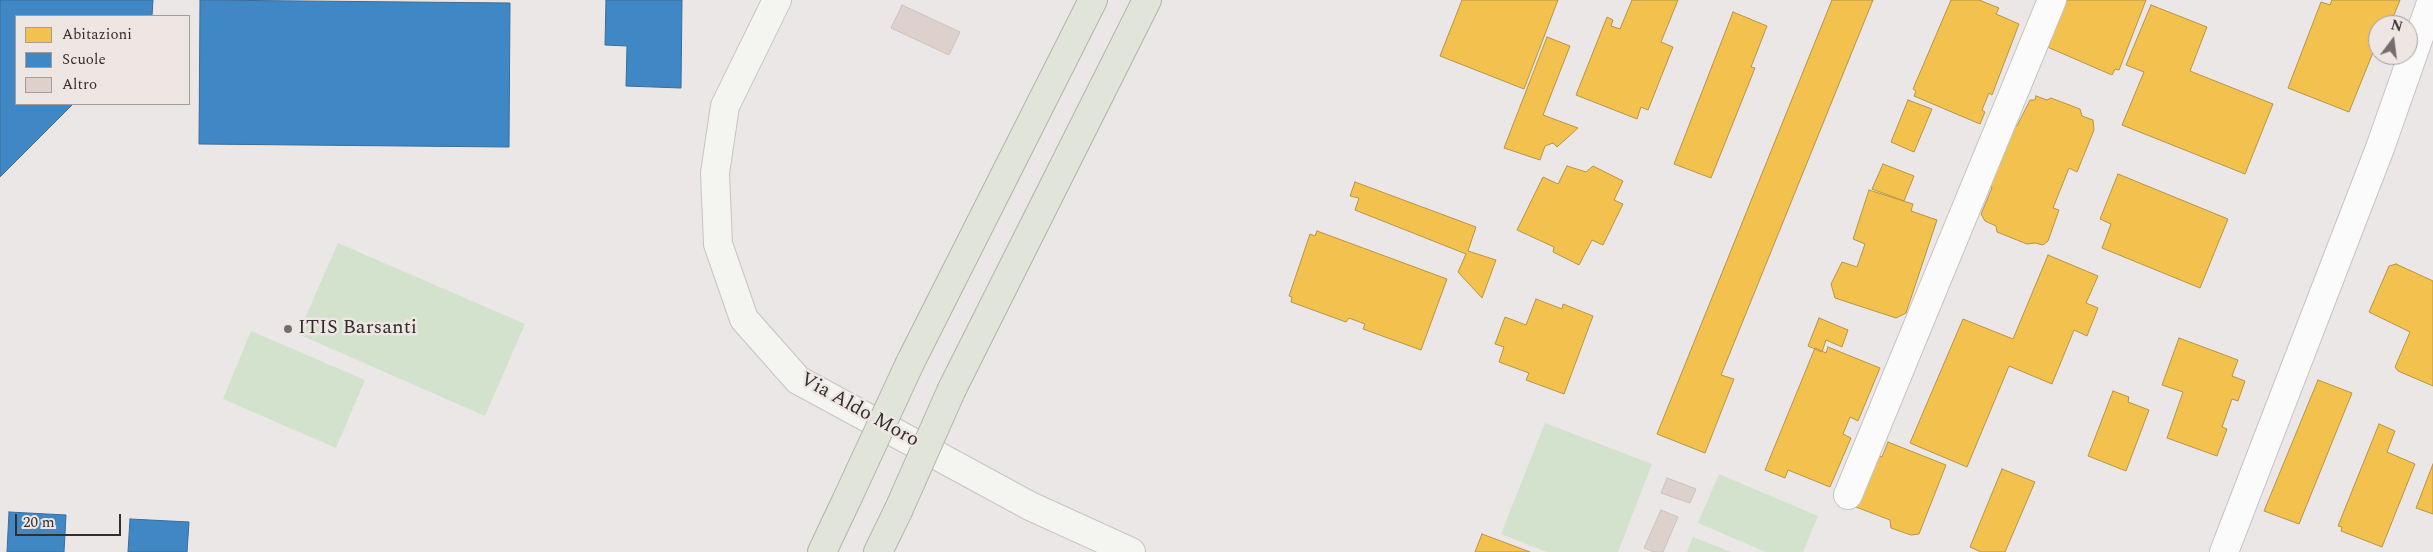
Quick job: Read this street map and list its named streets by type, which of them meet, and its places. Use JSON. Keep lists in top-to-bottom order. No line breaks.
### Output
{"streets":{"street":["Via Aldo Moro"]},"places":["ITIS Barsanti"],"legend":["Abitazioni","Scuole","Altro"],"scale_bar":"20 m","north":"top"}
